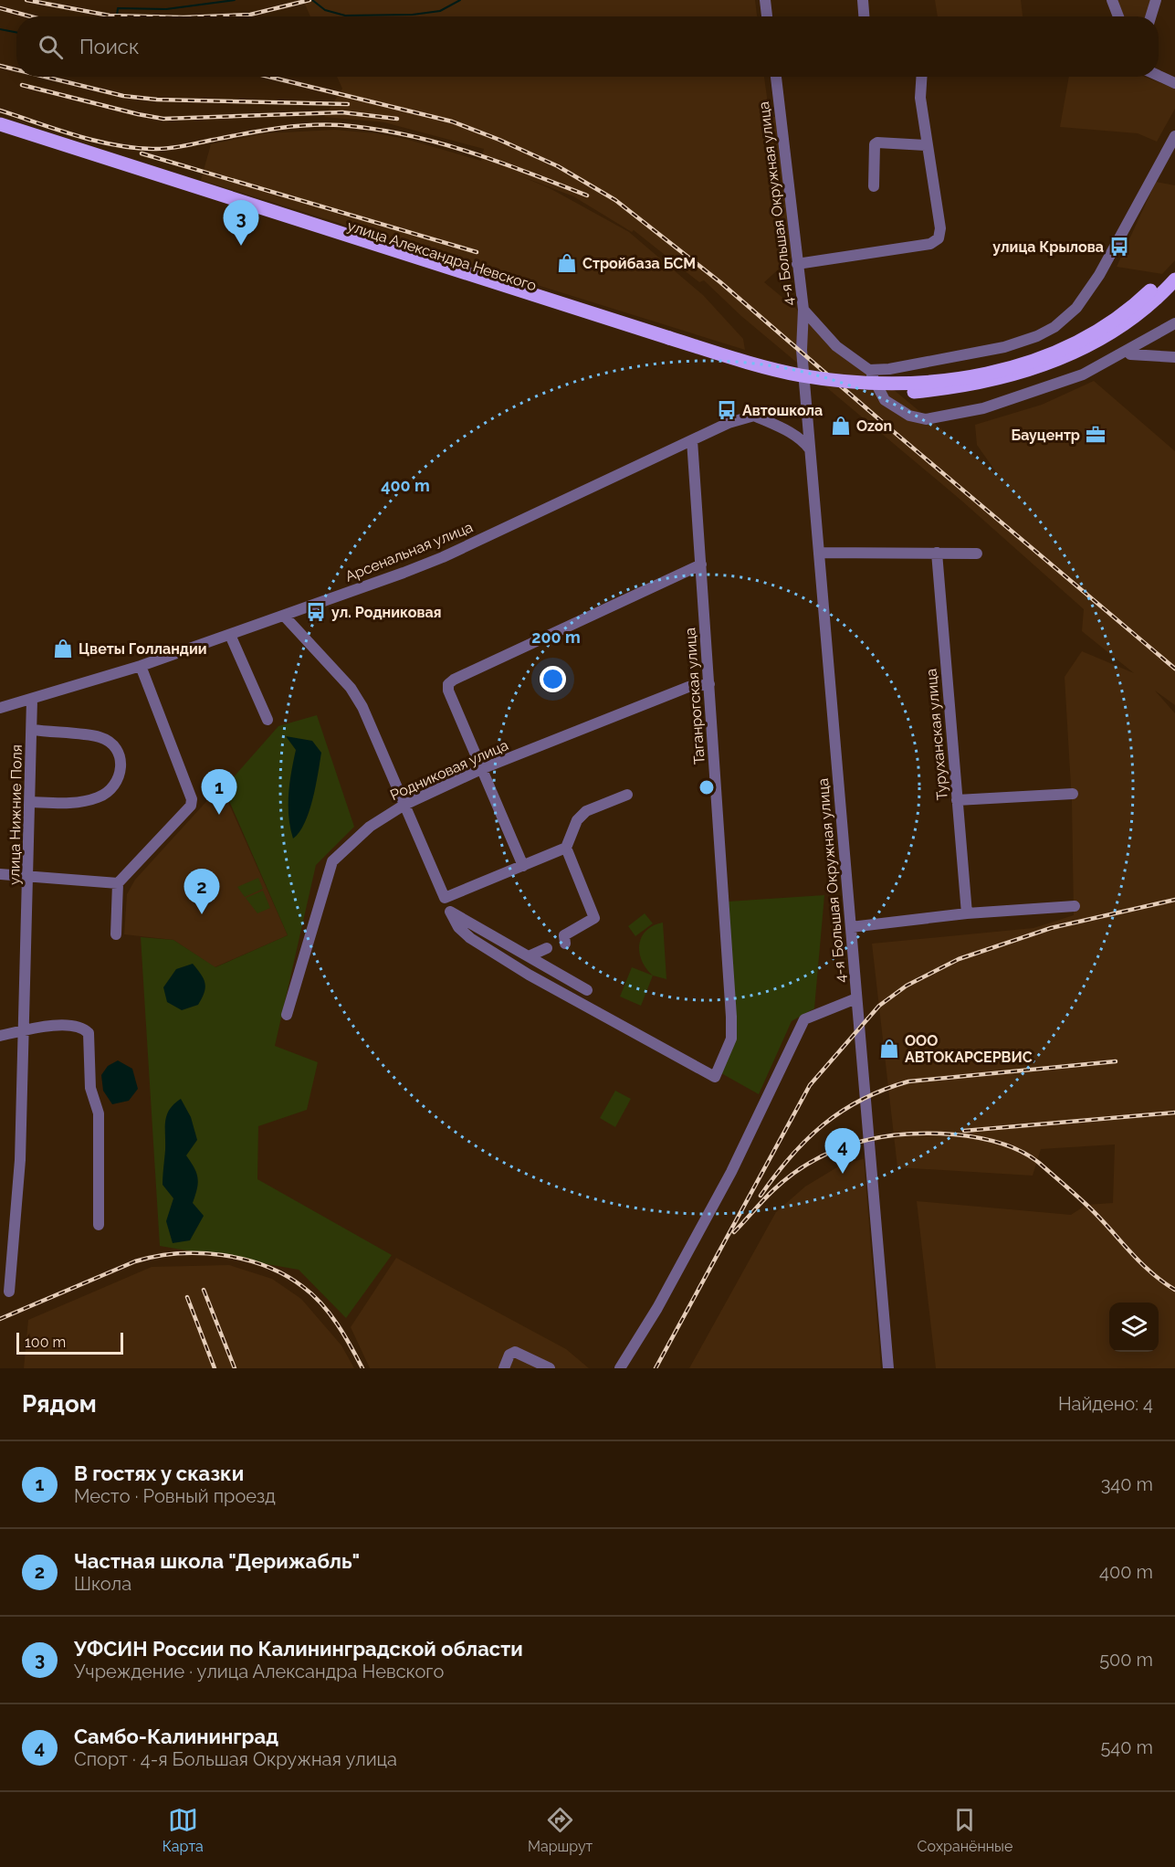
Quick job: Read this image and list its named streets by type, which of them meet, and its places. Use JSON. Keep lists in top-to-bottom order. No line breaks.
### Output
{"streets":{"main road":["улица Александра Невского"],"street":["4-я Большая Окружная улица","Арсенальная улица","Таганрогская улица","Туруханская улица","Родниковая улица","улица Нижние Поля"]},"crossings":[["4-я Большая Окружная улица","Арсенальная улица"],["Арсенальная улица","Таганрогская улица"],["Арсенальная улица","улица Нижние Поля"],["Таганрогская улица","Родниковая улица"]],"places":{"bus stop":["улица Крылова","Автошкола","ул. Родниковая"],"shop":["Стройбаза БСМ","Ozon","Цветы Голландии","ООО АВТОКАРСЕРВИС"],"office":["Бауцентр"]},"scale_bar":"100 m","page":{"search":"Поиск","pins":["3","1","2","4"],"scale":"100 m","heading":["Рядом","Найдено: 4"],"list":[{"mark":"1","name":"В гостях у сказки","note":"Место · Ровный проезд","value":"340 m"},{"mark":"2","name":"Частная школа \"Дерижабль\"","note":"Школа","value":"400 m"},{"mark":"3","name":"УФСИН России по Калининградской области","note":"Учреждение · улица Александра Невского","value":"500 m"},{"mark":"4","name":"Самбо-Калининград","note":"Спорт · 4-я Большая Окружная улица","value":"540 m"}],"nav":["Карта","Маршрут","Сохранённые"]},"rings":["400 m","200 m"]}
